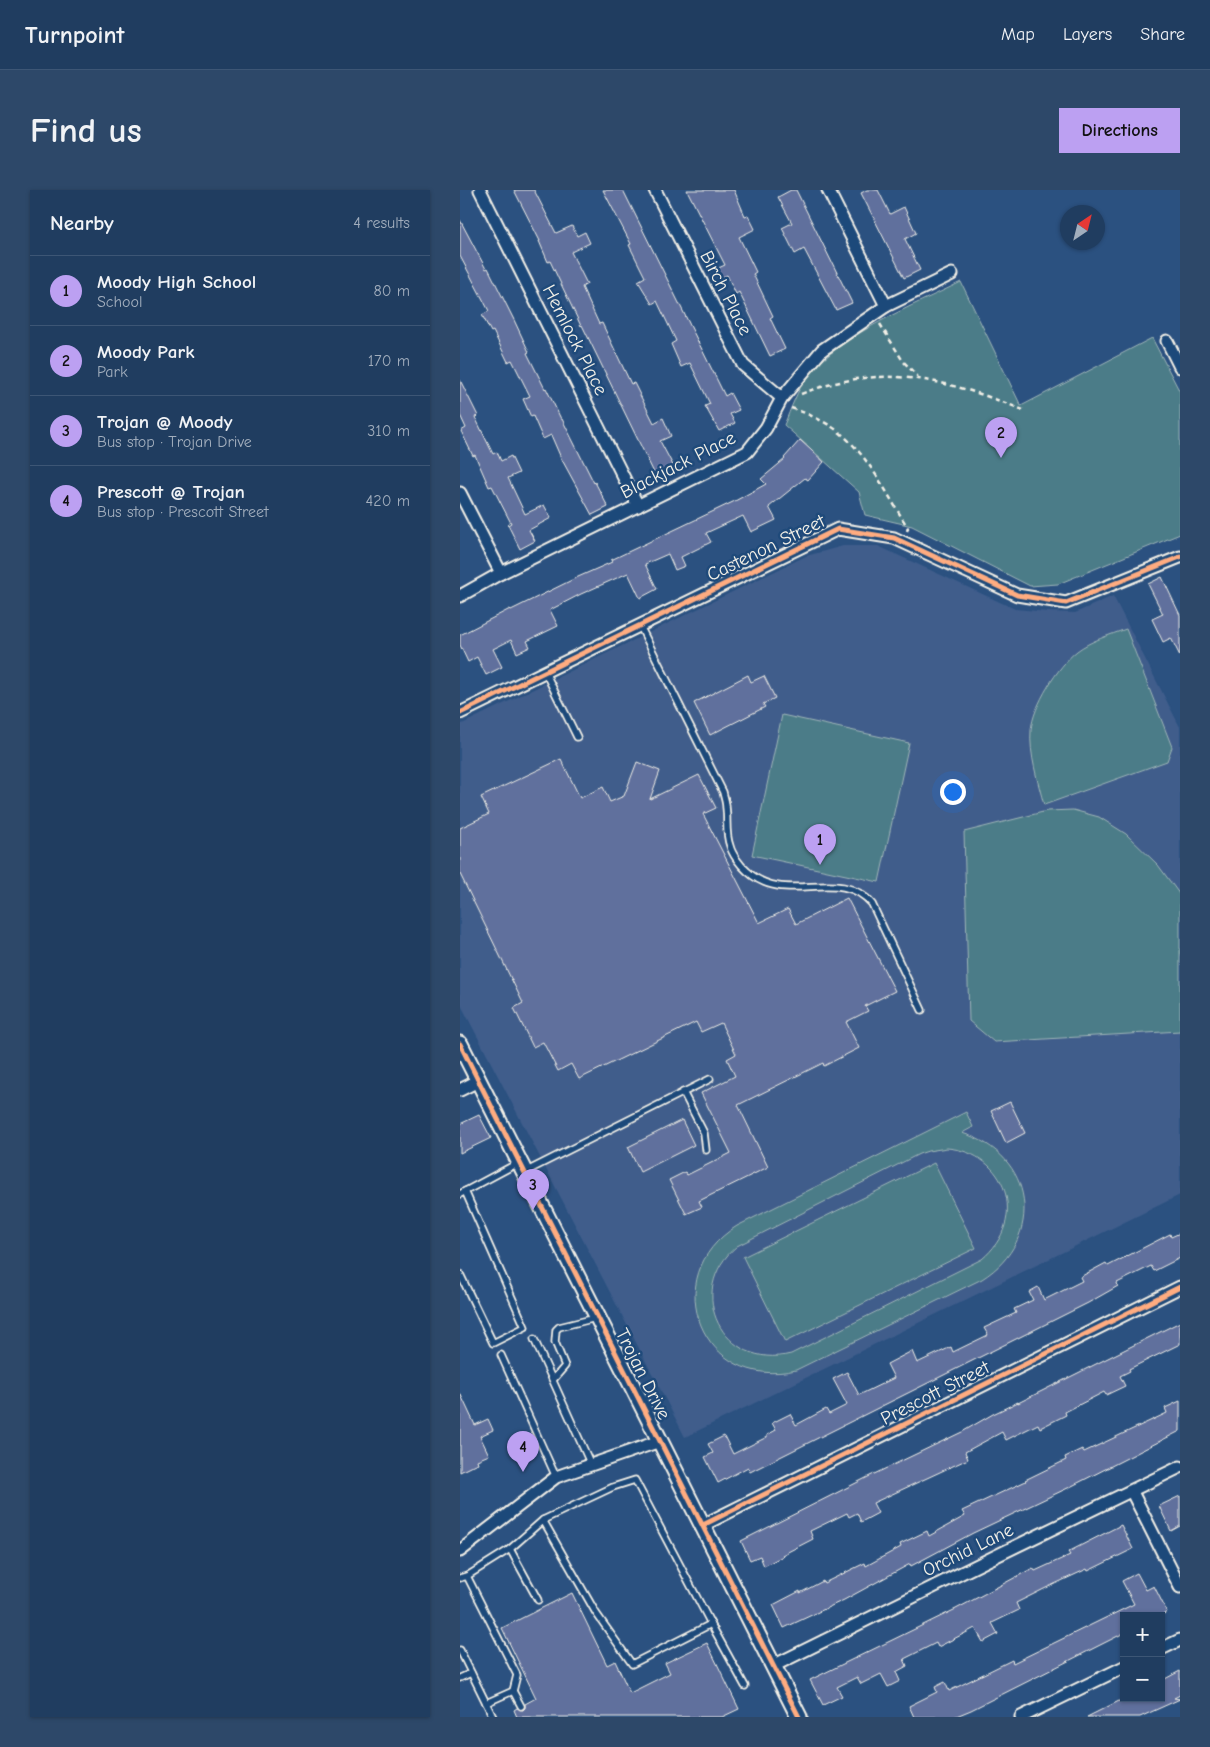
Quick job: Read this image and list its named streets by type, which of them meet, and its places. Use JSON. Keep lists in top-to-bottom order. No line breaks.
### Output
{"streets":{"street":["Birch Place","Hemlock Place","Blackjack Place","Castenon Street","Trojan Drive","Prescott Street","Orchid Lane"]},"crossings":[["Birch Place","Blackjack Place"],["Hemlock Place","Blackjack Place"],["Trojan Drive","Prescott Street"],["Trojan Drive","Orchid Lane"]],"north":"top right","page":{"header":"Turnpoint","nav":["Map","Layers","Share"],"buttons":"Directions","title":"Find us","heading":["Nearby","4 results"],"list":[{"mark":"1","name":"Moody High School","note":"School","value":"80 m"},{"mark":"2","name":"Moody Park","note":"Park","value":"170 m"},{"mark":"3","name":"Trojan @ Moody","note":"Bus stop · Trojan Drive","value":"310 m"},{"mark":"4","name":"Prescott @ Trojan","note":"Bus stop · Prescott Street","value":"420 m"}],"pins":["2","1","3","4"],"map_buttons":["+","−"]}}
